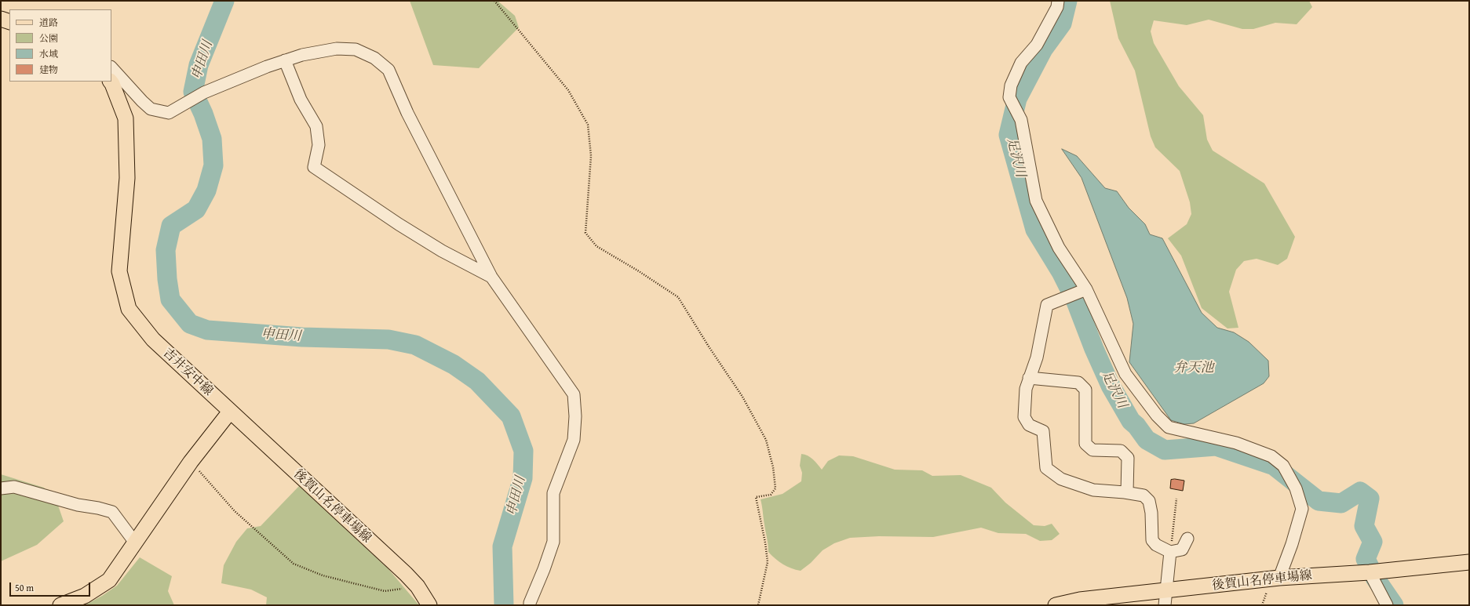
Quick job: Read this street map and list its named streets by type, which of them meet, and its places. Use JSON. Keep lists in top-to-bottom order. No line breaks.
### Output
{"streets":{"main road":["吉井安中線","後賀山名停車場線"]},"crossings":[["吉井安中線","後賀山名停車場線"]],"water":["申田川","足沢川","弁天池"],"legend":["道路","公園","水域","建物"],"scale_bar":"50 m"}
